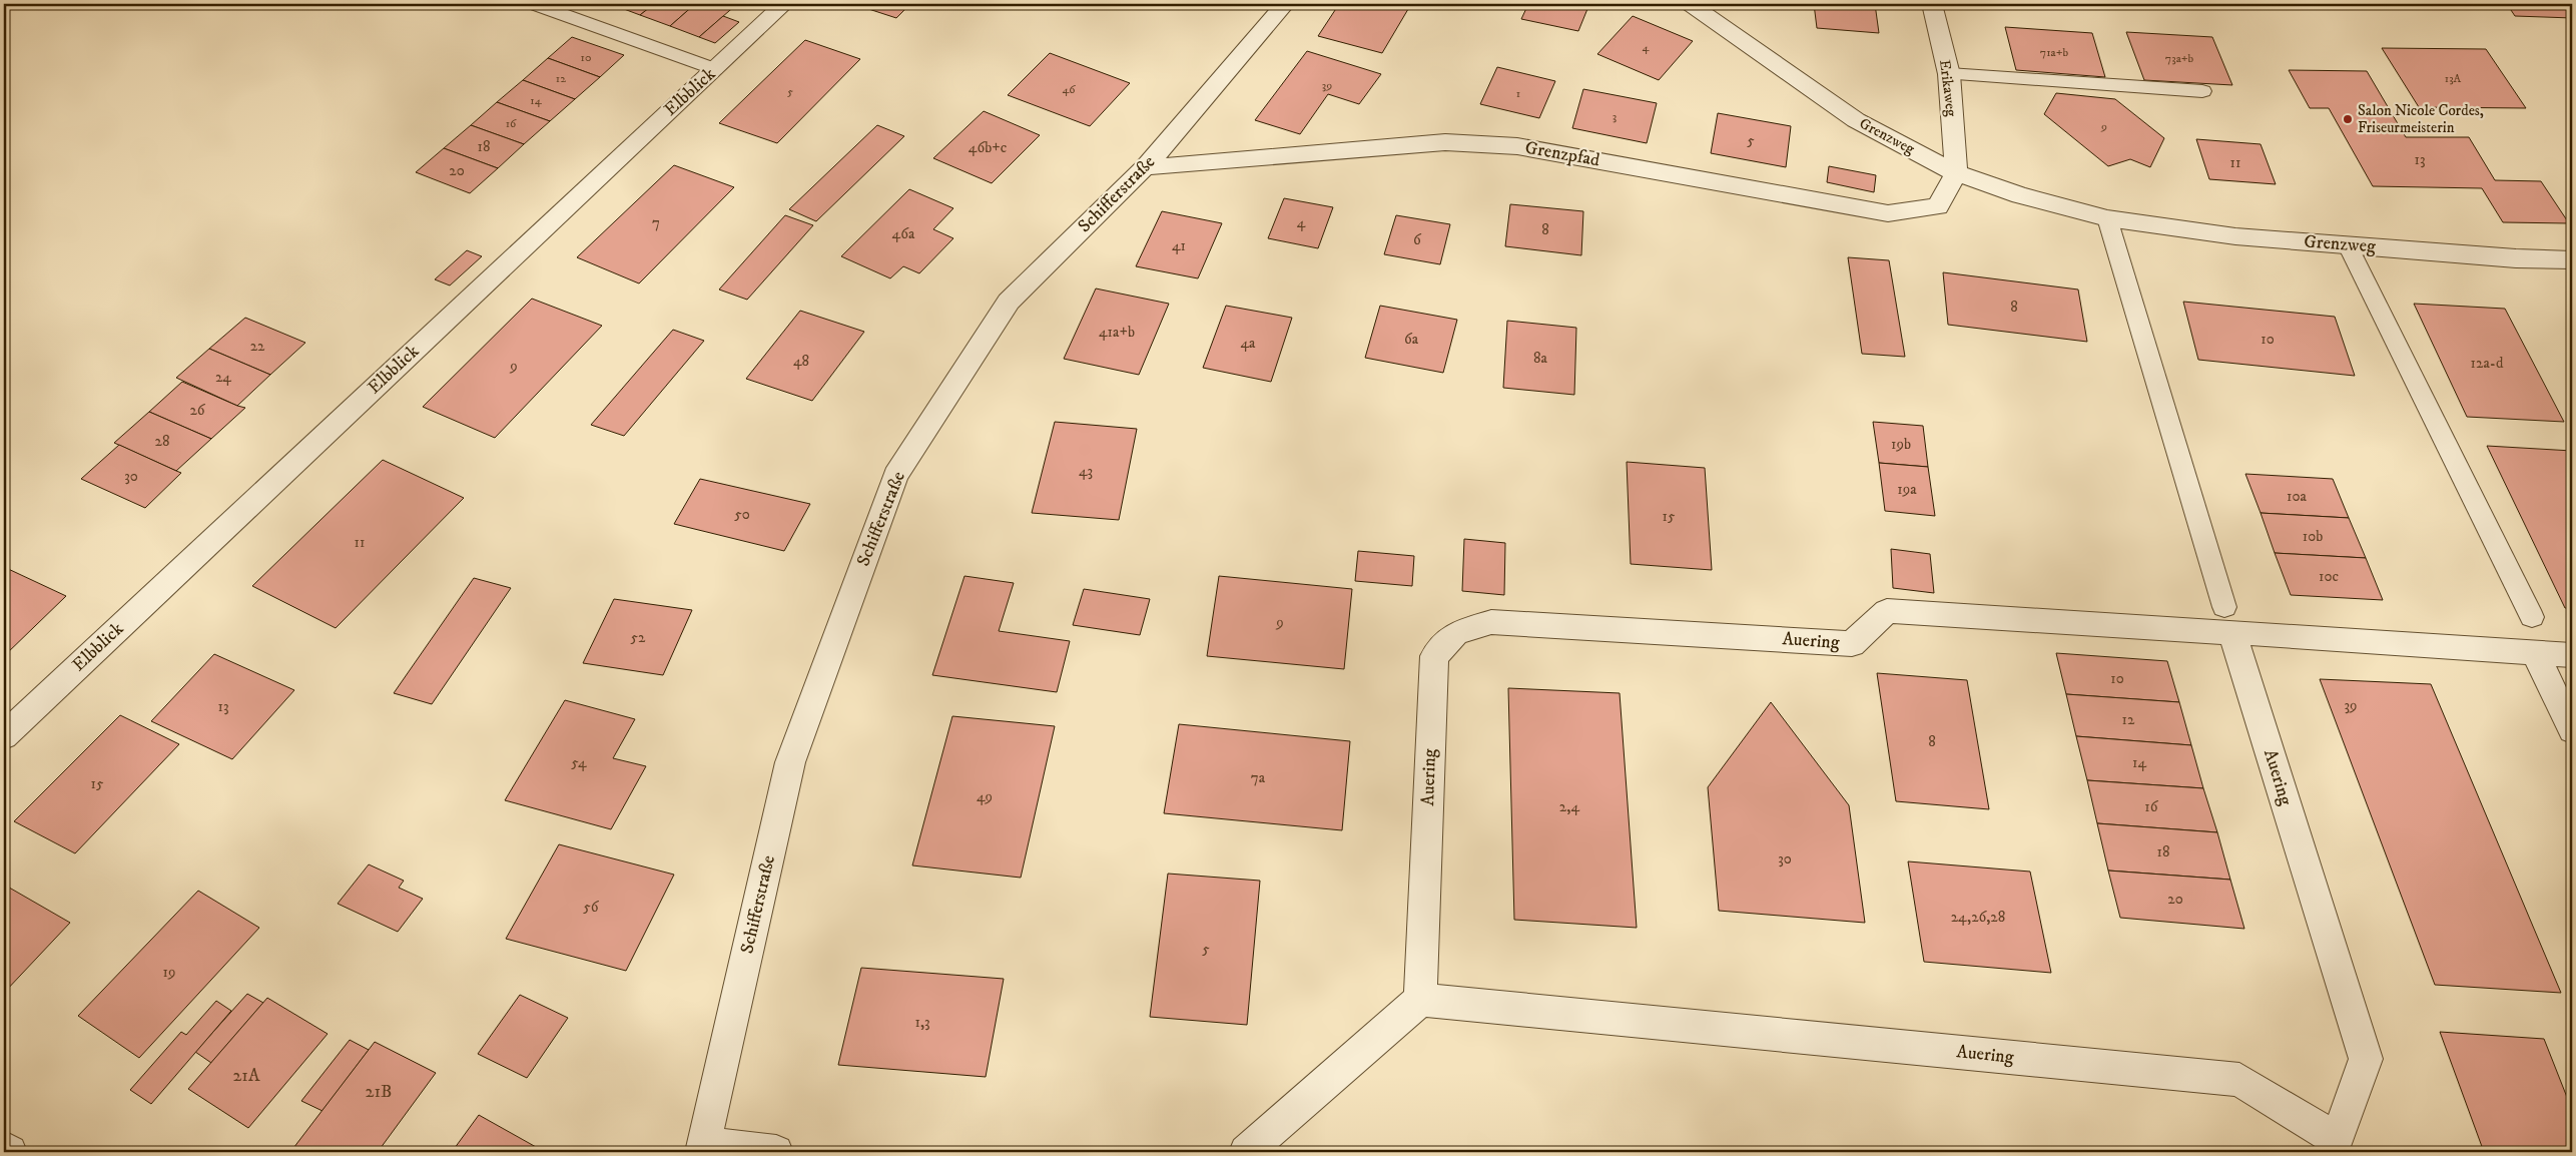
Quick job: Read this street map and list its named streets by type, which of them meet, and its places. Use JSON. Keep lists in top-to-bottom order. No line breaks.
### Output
{"streets":{"street":["Erikaweg","Elbblick","Grenzweg","Grenzpfad","Schifferstraße","Auering"]},"crossings":[["Erikaweg","Grenzweg"],["Erikaweg","Grenzpfad"],["Grenzweg","Grenzpfad"],["Grenzpfad","Schifferstraße"]],"places":["Salon Nicole Cordes, Friseurmeisterin"],"house_numbers":["4","71a+b","10","73a+b","12","13A","39","46","5","1","14","3","16","9","5","18","46b+c","13","11","20","7","4","8","46a","6","41","8","41a+b","6a","10","4a","22","8a","48","12a-d","9","24","26","28","19b","43","30","19a","10a","50","15","10b","11","10c","9","52","10","39","13","12","8","54","14","7a","15","49","2,4","16","18","30","20","56","24,26,28","5","19","1,3","21A","21B"]}
